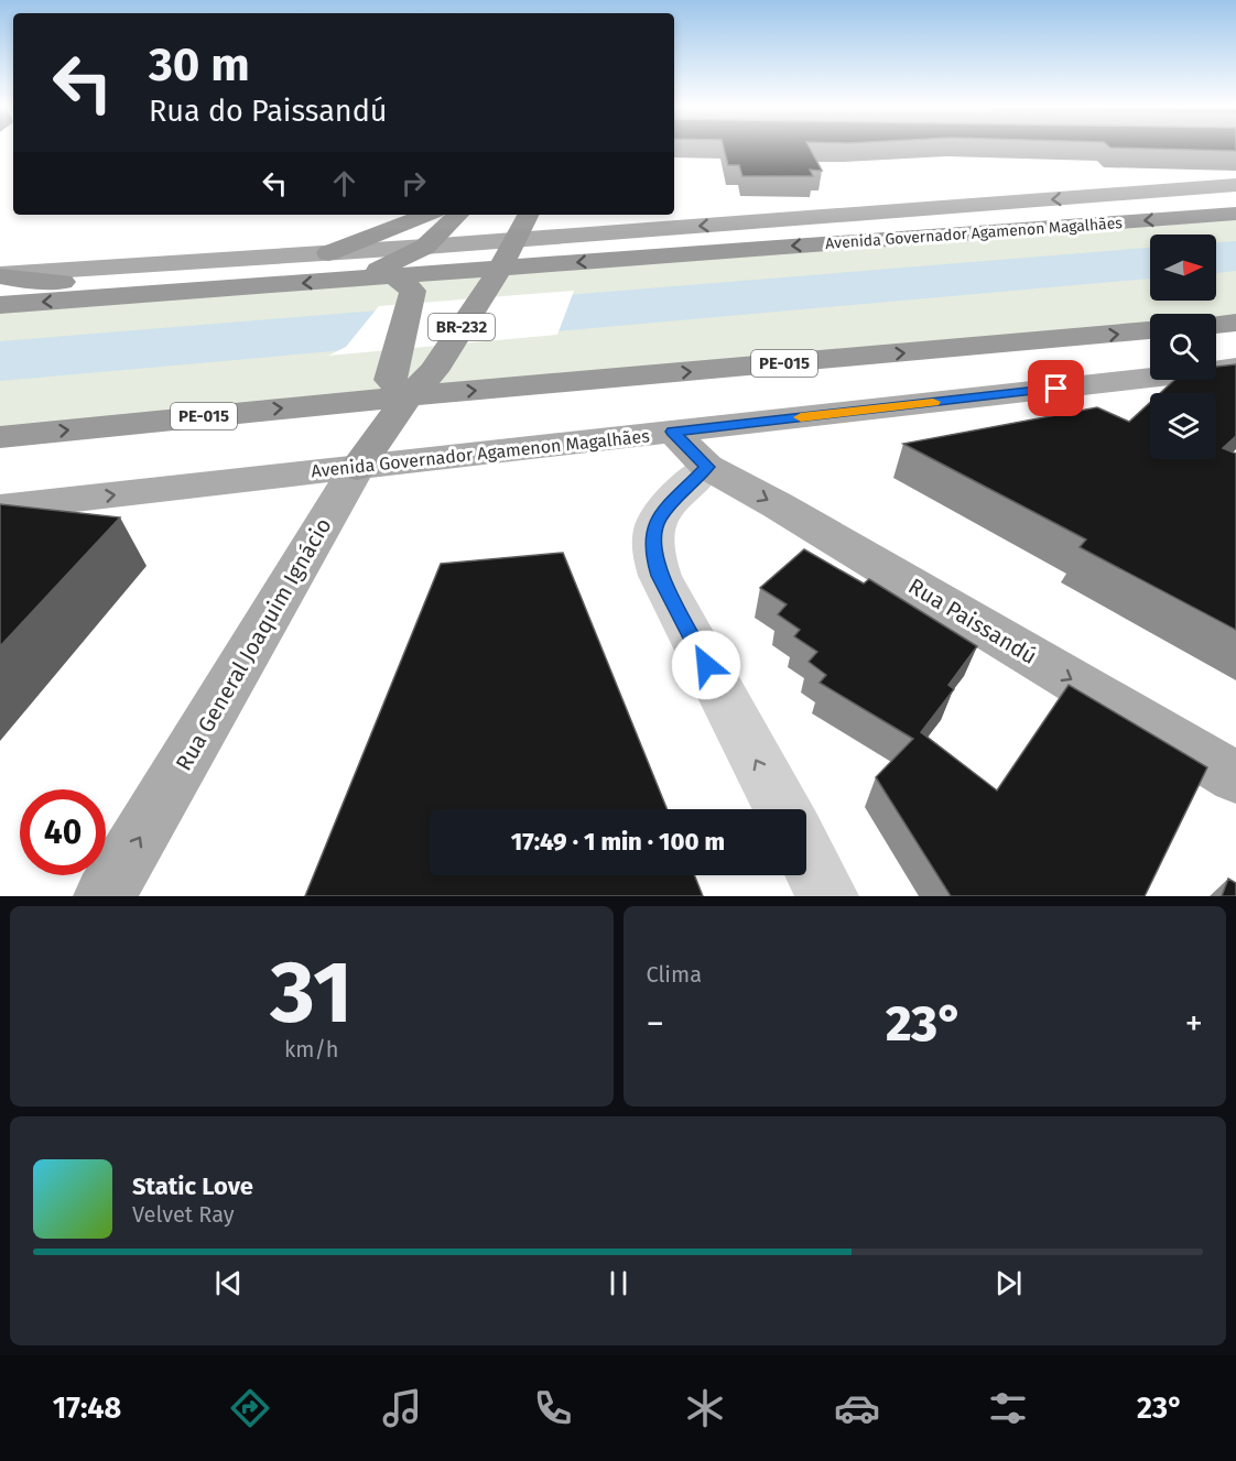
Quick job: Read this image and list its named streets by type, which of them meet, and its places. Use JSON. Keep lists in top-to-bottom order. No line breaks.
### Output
{"streets":{"highway":["Avenida Governador Agamenon Magalhães","BR-232","PE-015","Rua General Joaquim Ignácio"],"main road":["Rua Paissandú"]},"crossings":[["Avenida Governador Agamenon Magalhães","BR-232"],["Avenida Governador Agamenon Magalhães","Rua Paissandú"],["Avenida Governador Agamenon Magalhães","Rua General Joaquim Ignácio"],["BR-232","PE-015"],["BR-232","Rua General Joaquim Ignácio"],["PE-015","Rua General Joaquim Ignácio"]],"one_way":["Rua Paissandú","Rua General Joaquim Ignácio"],"north":"right","page":{"turn":["30 m","Rua do Paissandú"],"limit":"40","trip":"17:49 · 1 min · 100 m","tile":[["31","km/h"],"Clima"],"heat":["−","23°","+"],"song":["Static Love","Velvet Ray"],"tabs":["17:48","23°"]}}
